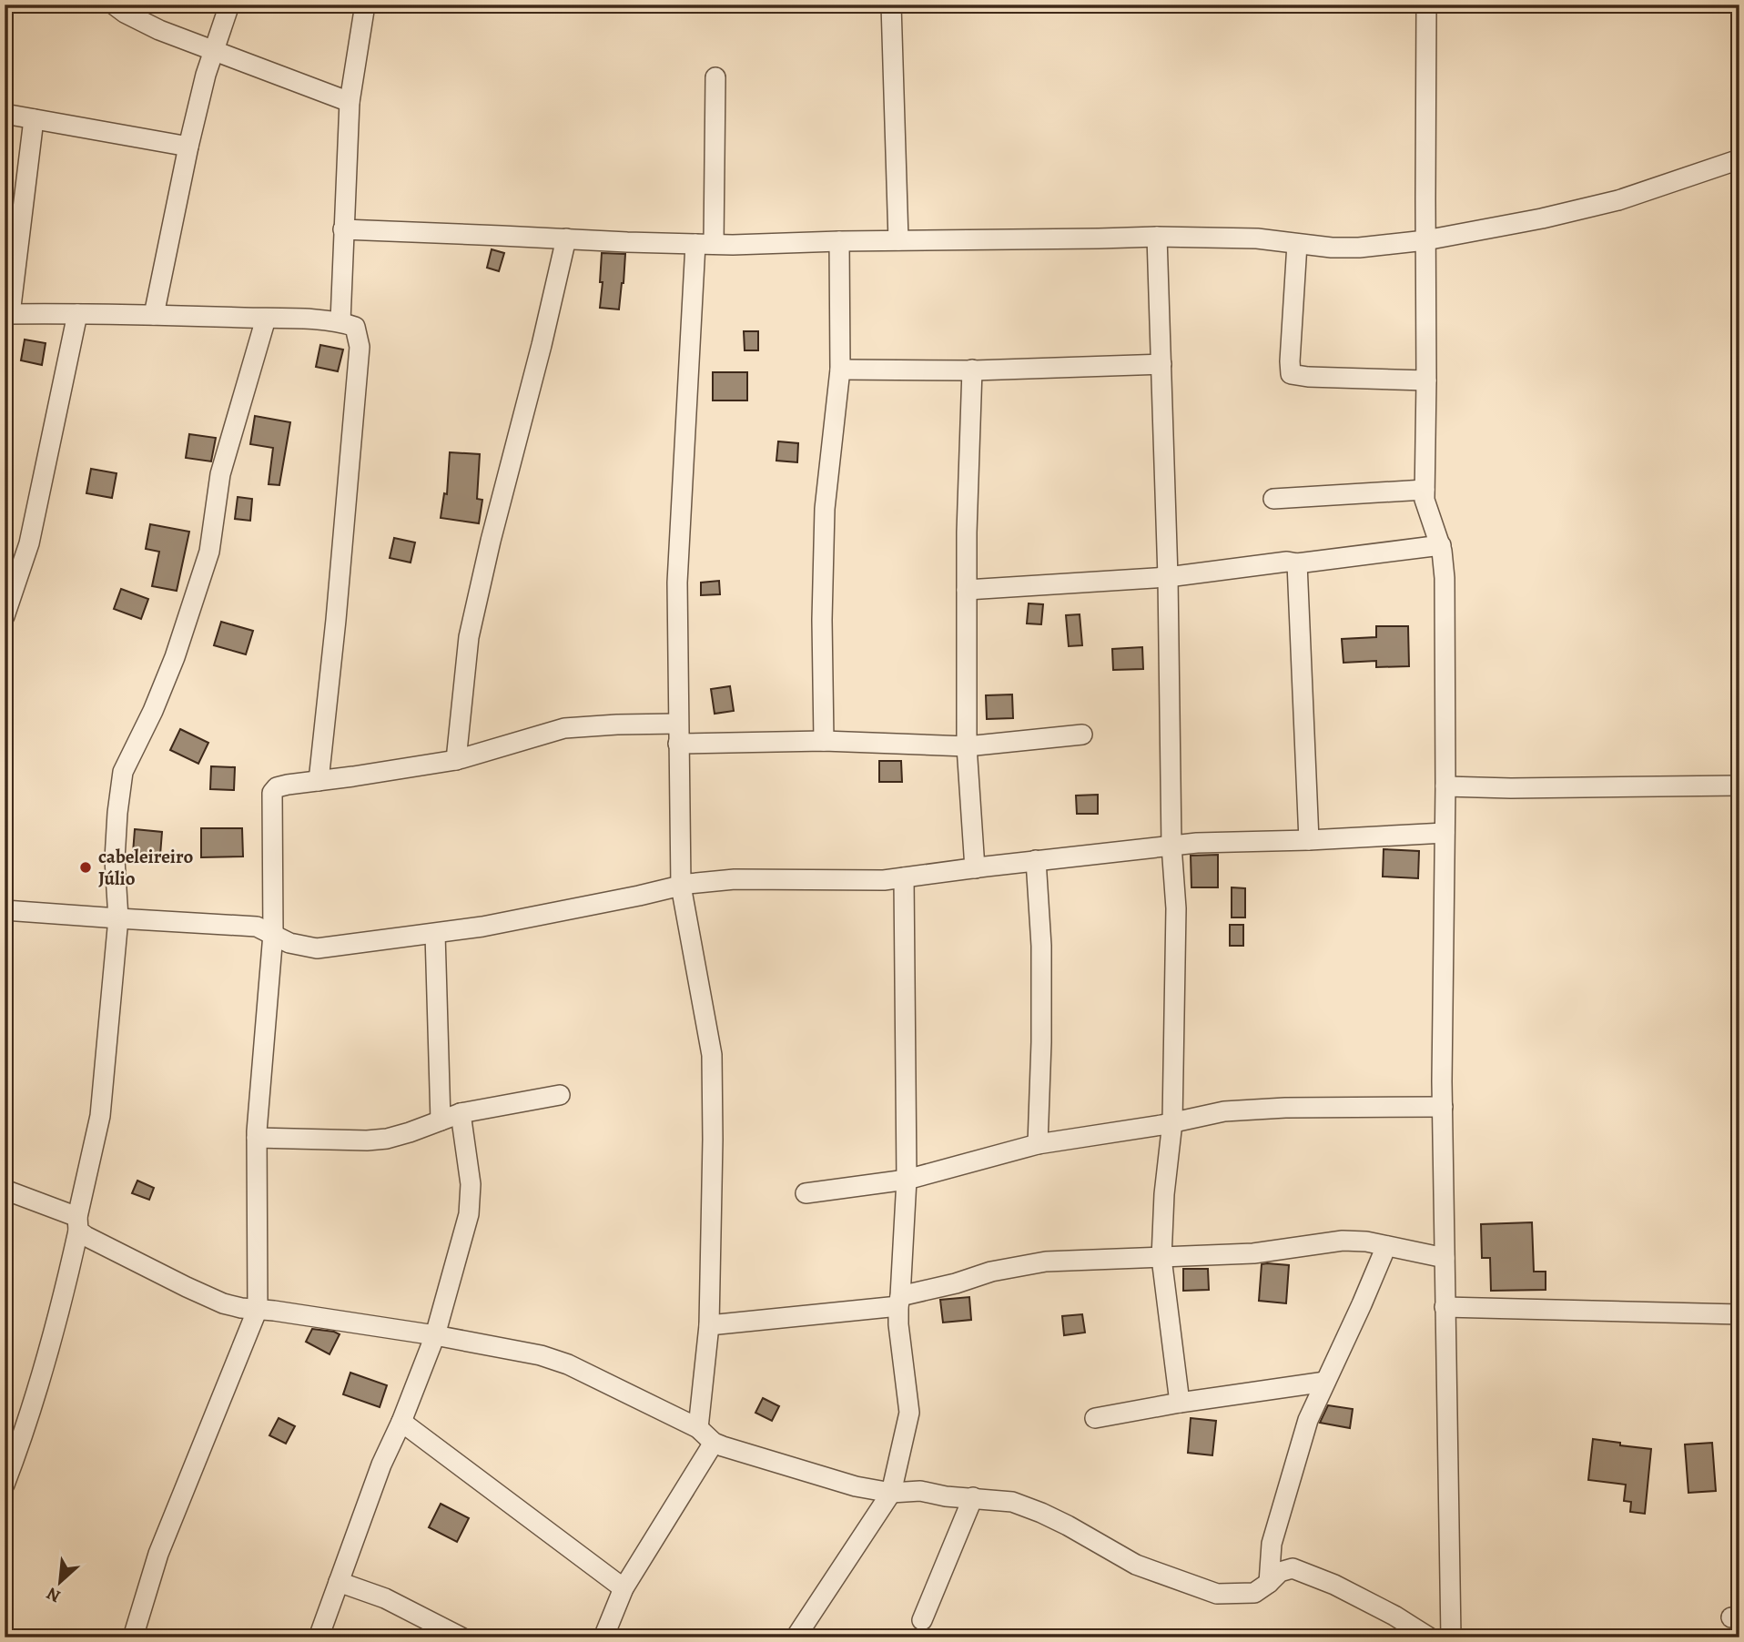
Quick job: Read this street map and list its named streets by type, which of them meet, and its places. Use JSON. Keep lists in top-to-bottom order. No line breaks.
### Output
{"places":["cabeleireiro Júlio"],"north":"bottom left"}
